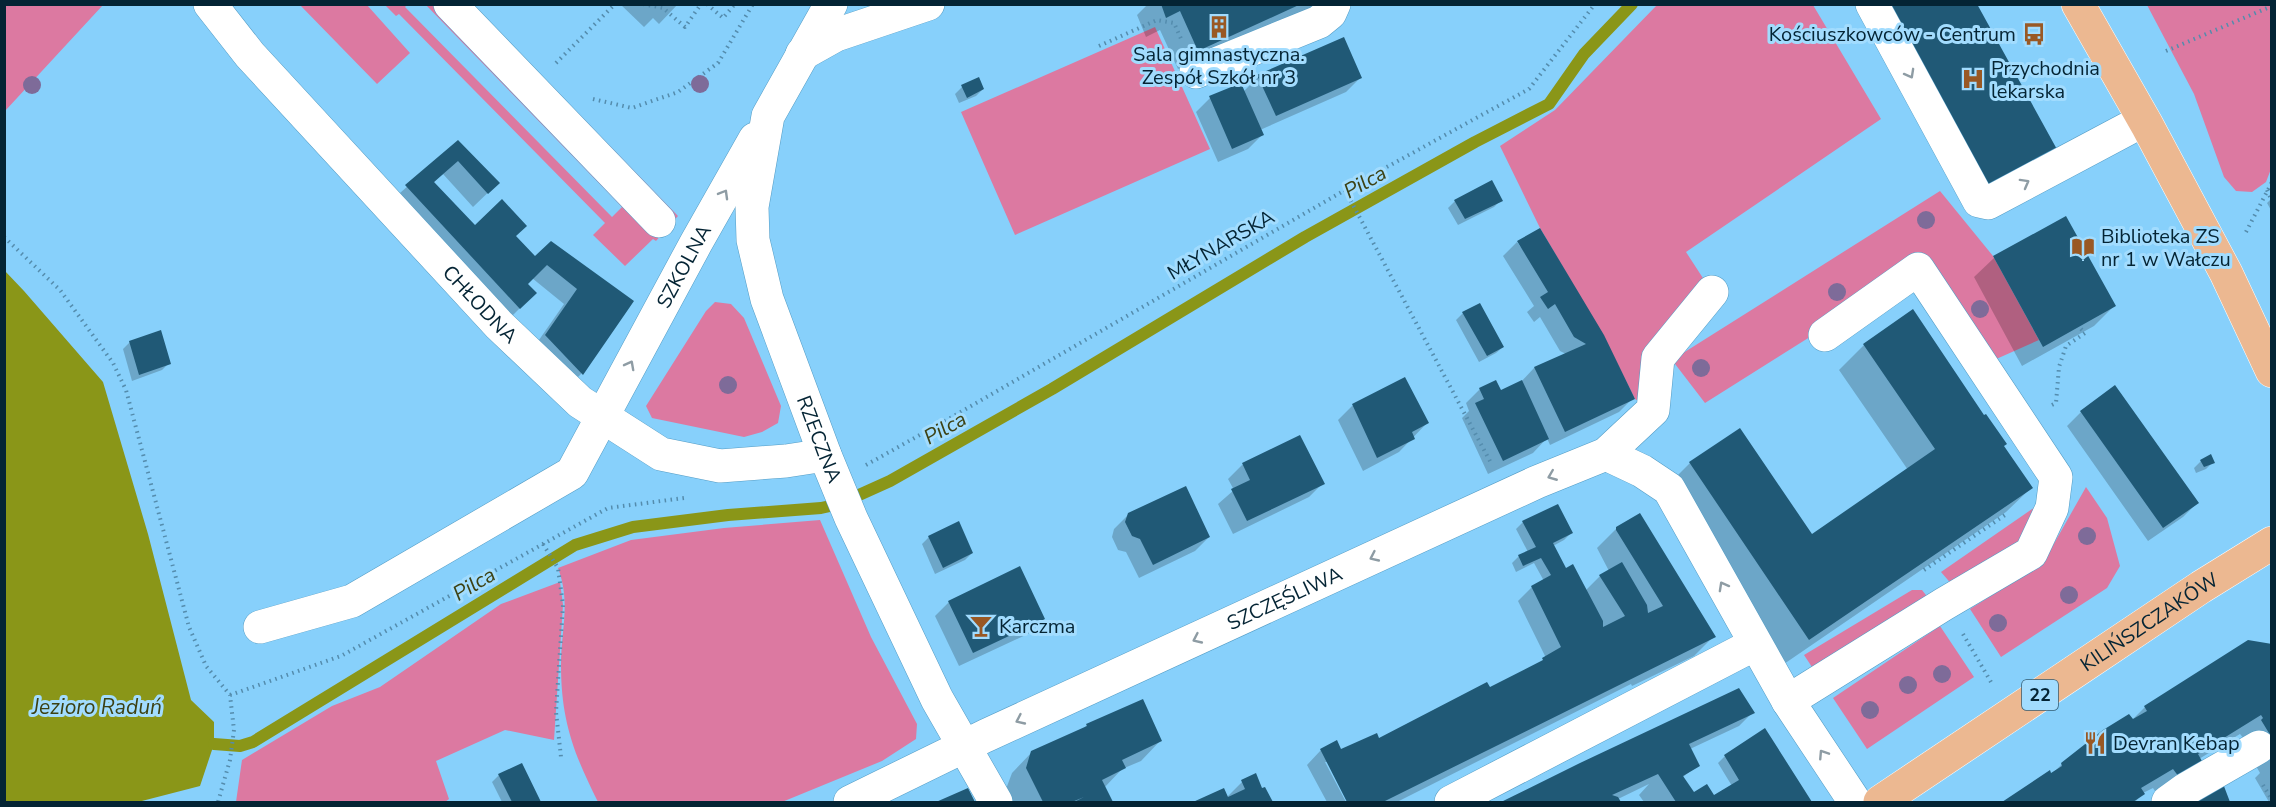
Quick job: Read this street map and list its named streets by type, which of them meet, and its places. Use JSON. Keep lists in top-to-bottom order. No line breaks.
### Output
{"streets":{"main road":["KILIŃSZCZAKÓW","22"],"street":["SZKOLNA","CHŁODNA","RZECZNA","SZCZĘŚLIWA"],"path":["MŁYNARSKA"]},"crossings":[["MŁYNARSKA","CHŁODNA"],["MŁYNARSKA","RZECZNA"],["SZKOLNA","CHŁODNA"],["SZKOLNA","RZECZNA"],["CHŁODNA","RZECZNA"],["RZECZNA","SZCZĘŚLIWA"]],"one_way":["SZKOLNA"],"water":["Pilca","Jezioro Raduń"],"places":{"building":["Sala gimnastyczna. Zespół Szkół nr 3"],"bus stop":["Kościuszkowców - Centrum"],"hospital":["Przychodnia lekarska"],"library":["Biblioteka ZS nr 1 w Wałczu"],"bar":["Karczma"],"restaurant":["Devran Kebap"]}}
